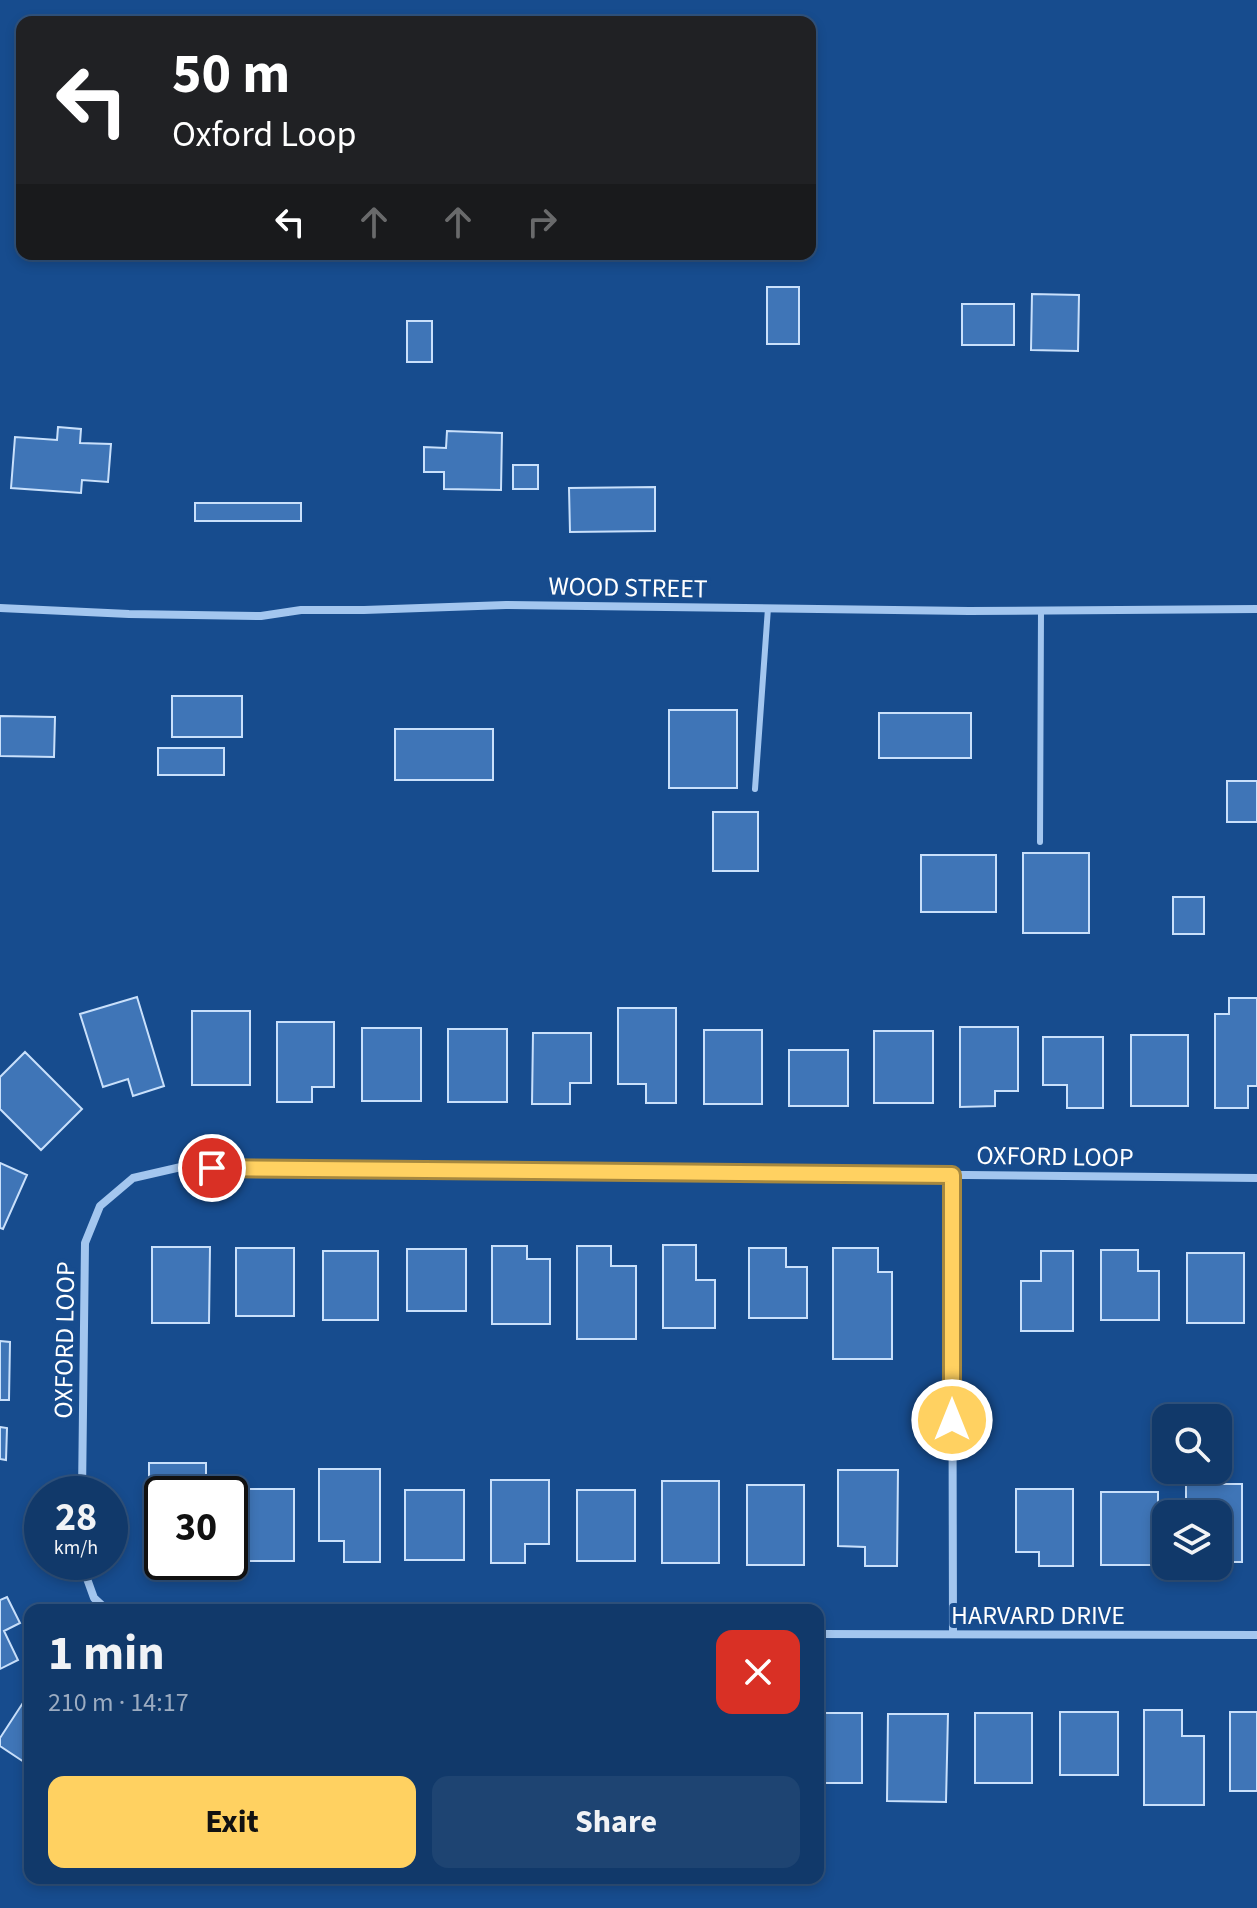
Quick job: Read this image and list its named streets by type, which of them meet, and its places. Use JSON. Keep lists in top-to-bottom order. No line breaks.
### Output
{"streets":{"street":["WOOD STREET","OXFORD LOOP","HARVARD DRIVE"]},"page":{"turn":["50 m","Oxford Loop"],"speed":"28 km/h","limit":"30","heading":["1 min","210 m · 14:17"],"buttons":["Exit","Share"]}}
